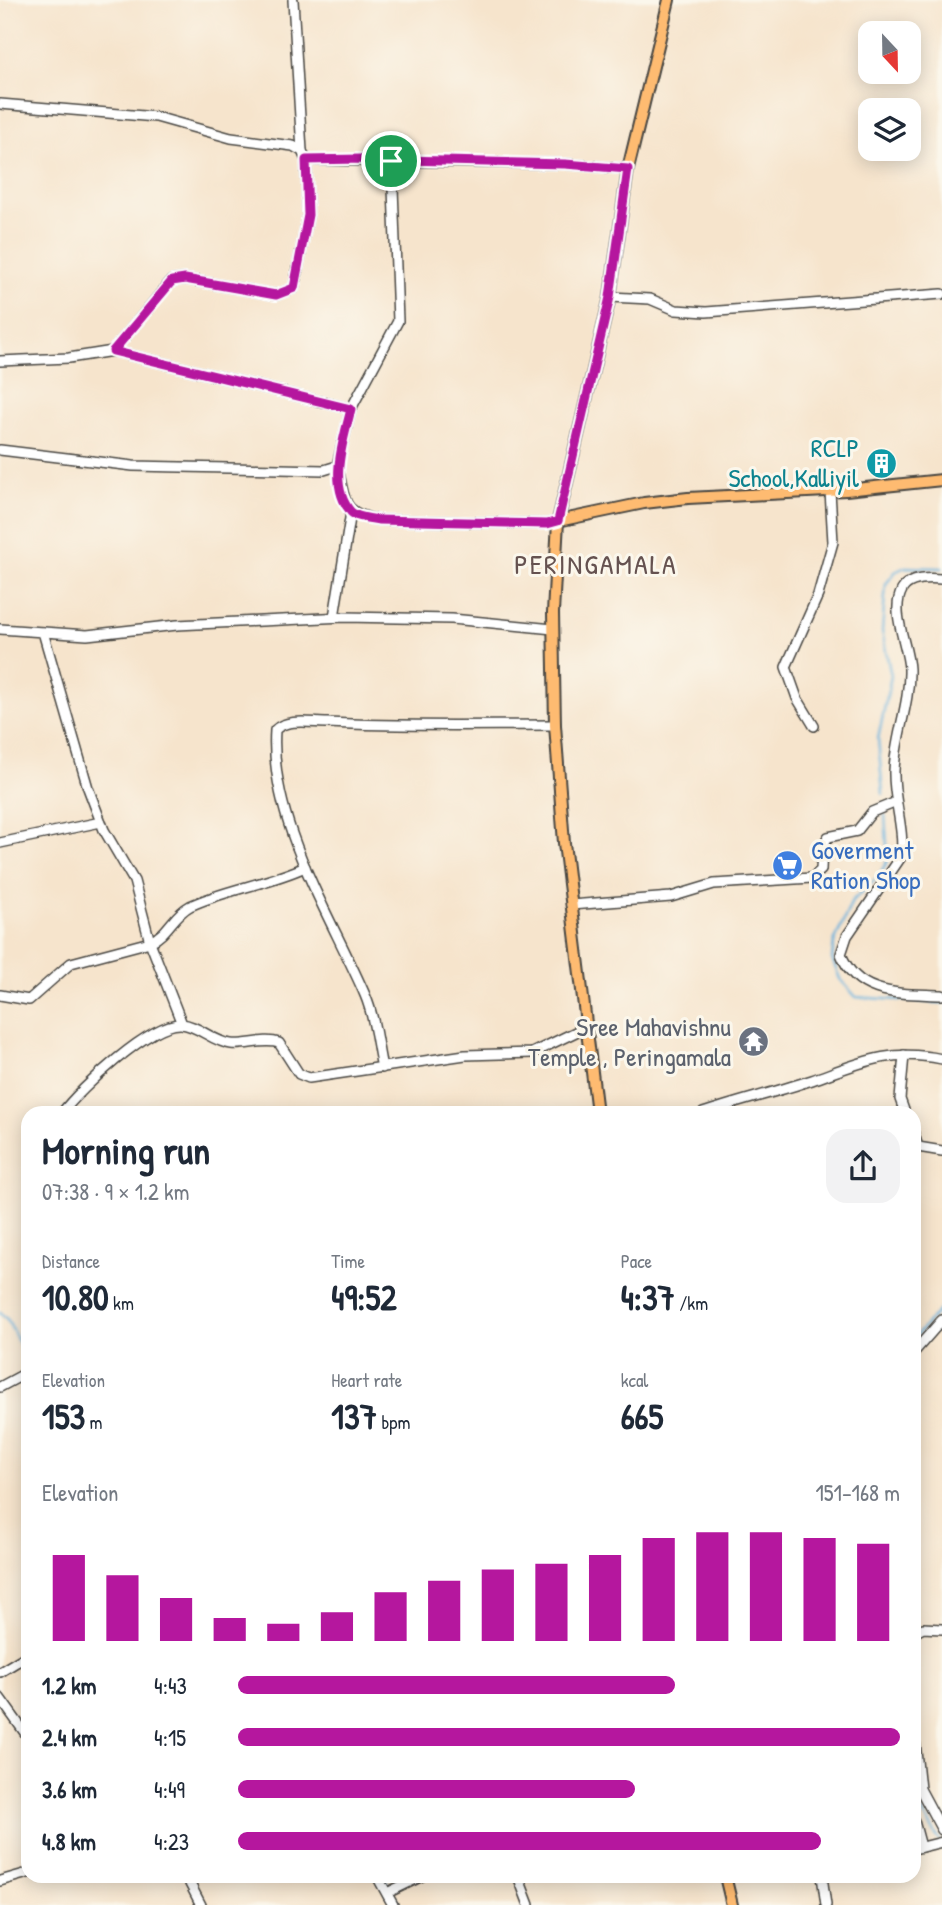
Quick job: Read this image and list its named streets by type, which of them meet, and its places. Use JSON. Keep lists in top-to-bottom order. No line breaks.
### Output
{"districts":["PERINGAMALA"],"places":{"building":["RCLP School,Kalliyil"],"supermarket":["Goverment Ration Shop"],"temple":["Sree Mahavishnu Temple , Peringamala"]},"north":"bottom","page":{"heading":["Morning run","07:38 · 9 × 1.2 km"],"stats":[["Distance","10.80 km"],["Time","49:52"],["Pace","4:37 /km"],["Elevation","153 m"],["Heart rate","137 bpm"],["kcal","665"]],"chart":["Elevation","151–168 m"],"list":[{"name":"1.2 km","note":"4:43"},{"name":"2.4 km","note":"4:15"},{"name":"3.6 km","note":"4:49"},{"name":"4.8 km","note":"4:23"}]}}
